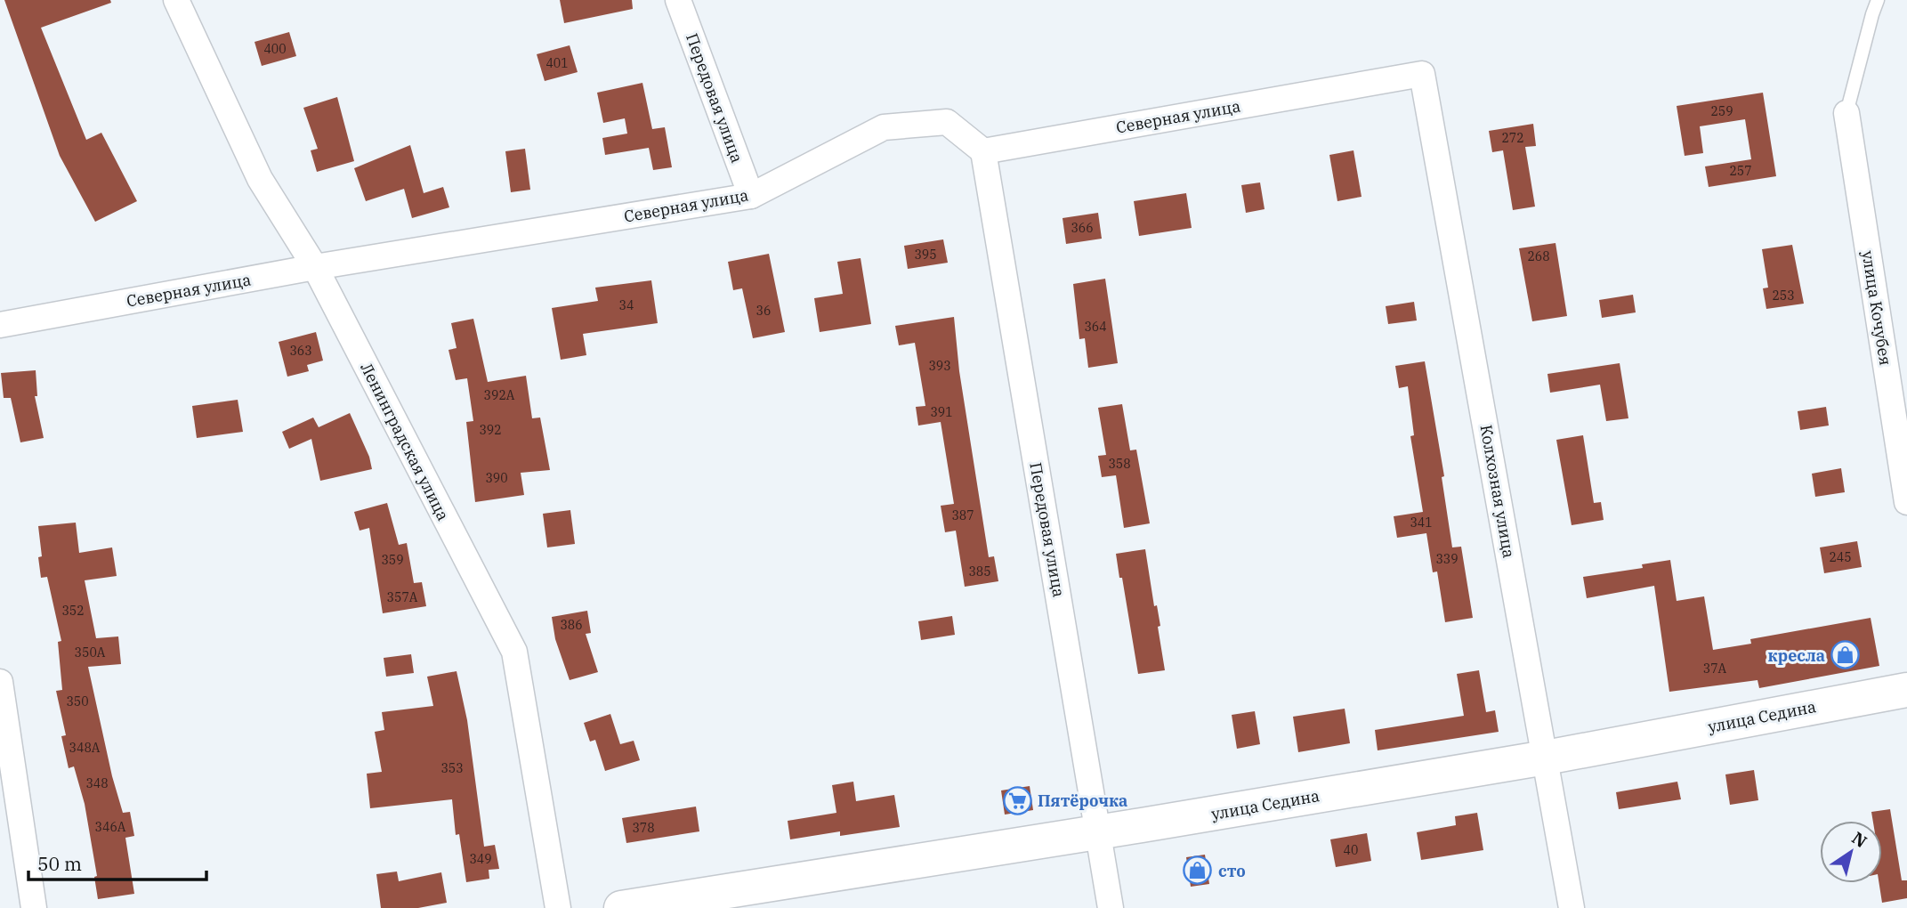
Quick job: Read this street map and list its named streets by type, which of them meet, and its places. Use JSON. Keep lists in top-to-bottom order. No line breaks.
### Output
{"streets":{"main road":["улица Седина"],"street":["Передовая улица","Северная улица","улица Кочубея","Ленинградская улица","Колхозная улица"]},"crossings":[["Передовая улица","Северная улица"],["Передовая улица","улица Седина"],["Северная улица","Ленинградская улица"],["Северная улица","Колхозная улица"],["Колхозная улица","улица Седина"]],"places":{"shop":["кресла","сто"],"supermarket":["Пятёрочка"]},"house_numbers":["400","401","259","272","257","366","395","268","253","34","36","364","363","393","392А","391","392","358","390","387","341","245","339","359","385","357А","352","386","350А","37А","350","348А","353","348","346А","378","40","349"],"scale_bar":"50 m","north":"top right"}
